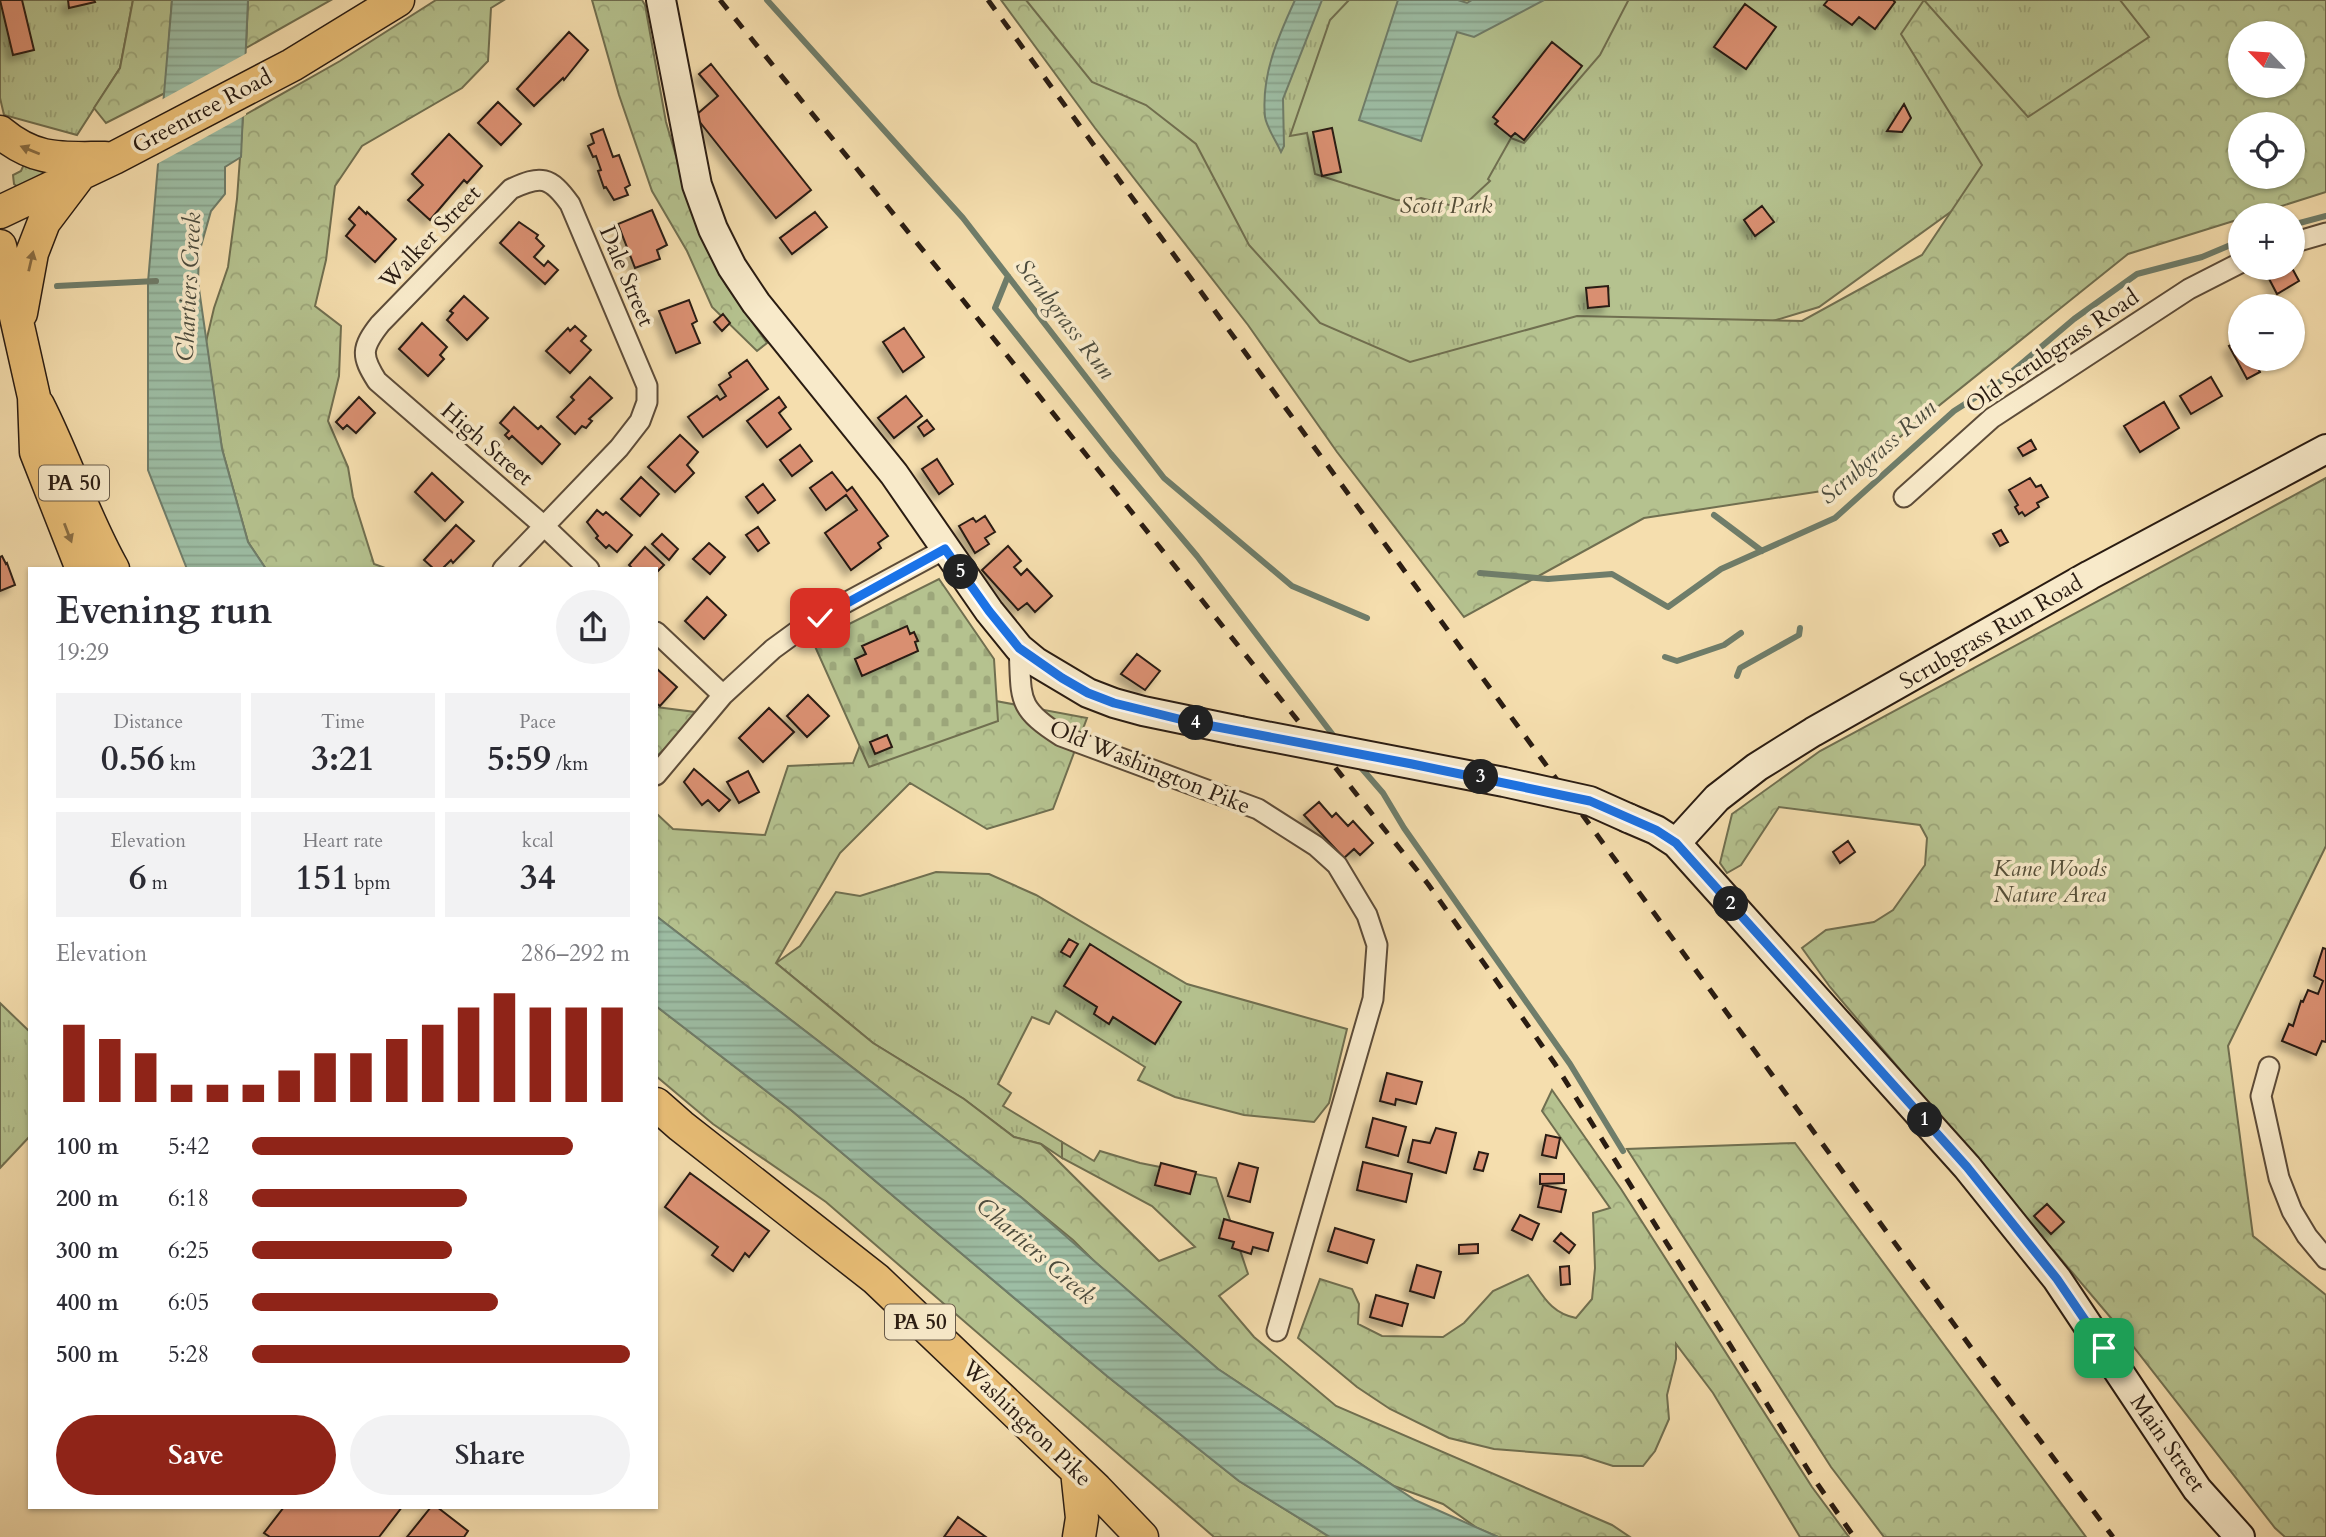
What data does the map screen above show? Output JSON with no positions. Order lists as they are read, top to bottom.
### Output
{
  "streets": {
    "main road": ["Greentree Road", "PA 50", "Washington Pike"],
    "street": [
      "Walker Street",
      "Dale Street",
      "Old Scrubgrass Road",
      "High Street",
      "Scrubgrass Run Road",
      "Old Washington Pike",
      "Main Street"
    ]
  },
  "crossings": [
    ["Walker Street", "Dale Street"],
    ["Walker Street", "High Street"],
    ["Dale Street", "High Street"],
    ["Scrubgrass Run Road", "Main Street"],
    ["Old Washington Pike", "Main Street"]
  ],
  "water": ["Chartiers Creek", "Scrubgrass Run"],
  "parks": ["Scott Park", "Kane Woods Nature Area"],
  "north": "top left",
  "page": {
    "map_buttons": ["+", "−"],
    "pins": [
      "5",
      "4",
      "3",
      "2",
      "1"
    ],
    "heading": ["Evening run", "19:29"],
    "stats": [
      ["Distance", "0.56 km"],
      ["Time", "3:21"],
      ["Pace", "5:59 /km"],
      ["Elevation", "6 m"],
      ["Heart rate", "151 bpm"],
      ["kcal", "34"]
    ],
    "chart": ["Elevation", "286–292 m"],
    "list": [
      {
        "name": "100 m",
        "note": "5:42"
      },
      {
        "name": "200 m",
        "note": "6:18"
      },
      {
        "name": "300 m",
        "note": "6:25"
      },
      {
        "name": "400 m",
        "note": "6:05"
      },
      {
        "name": "500 m",
        "note": "5:28"
      }
    ],
    "buttons": ["Save", "Share"]
  }
}
